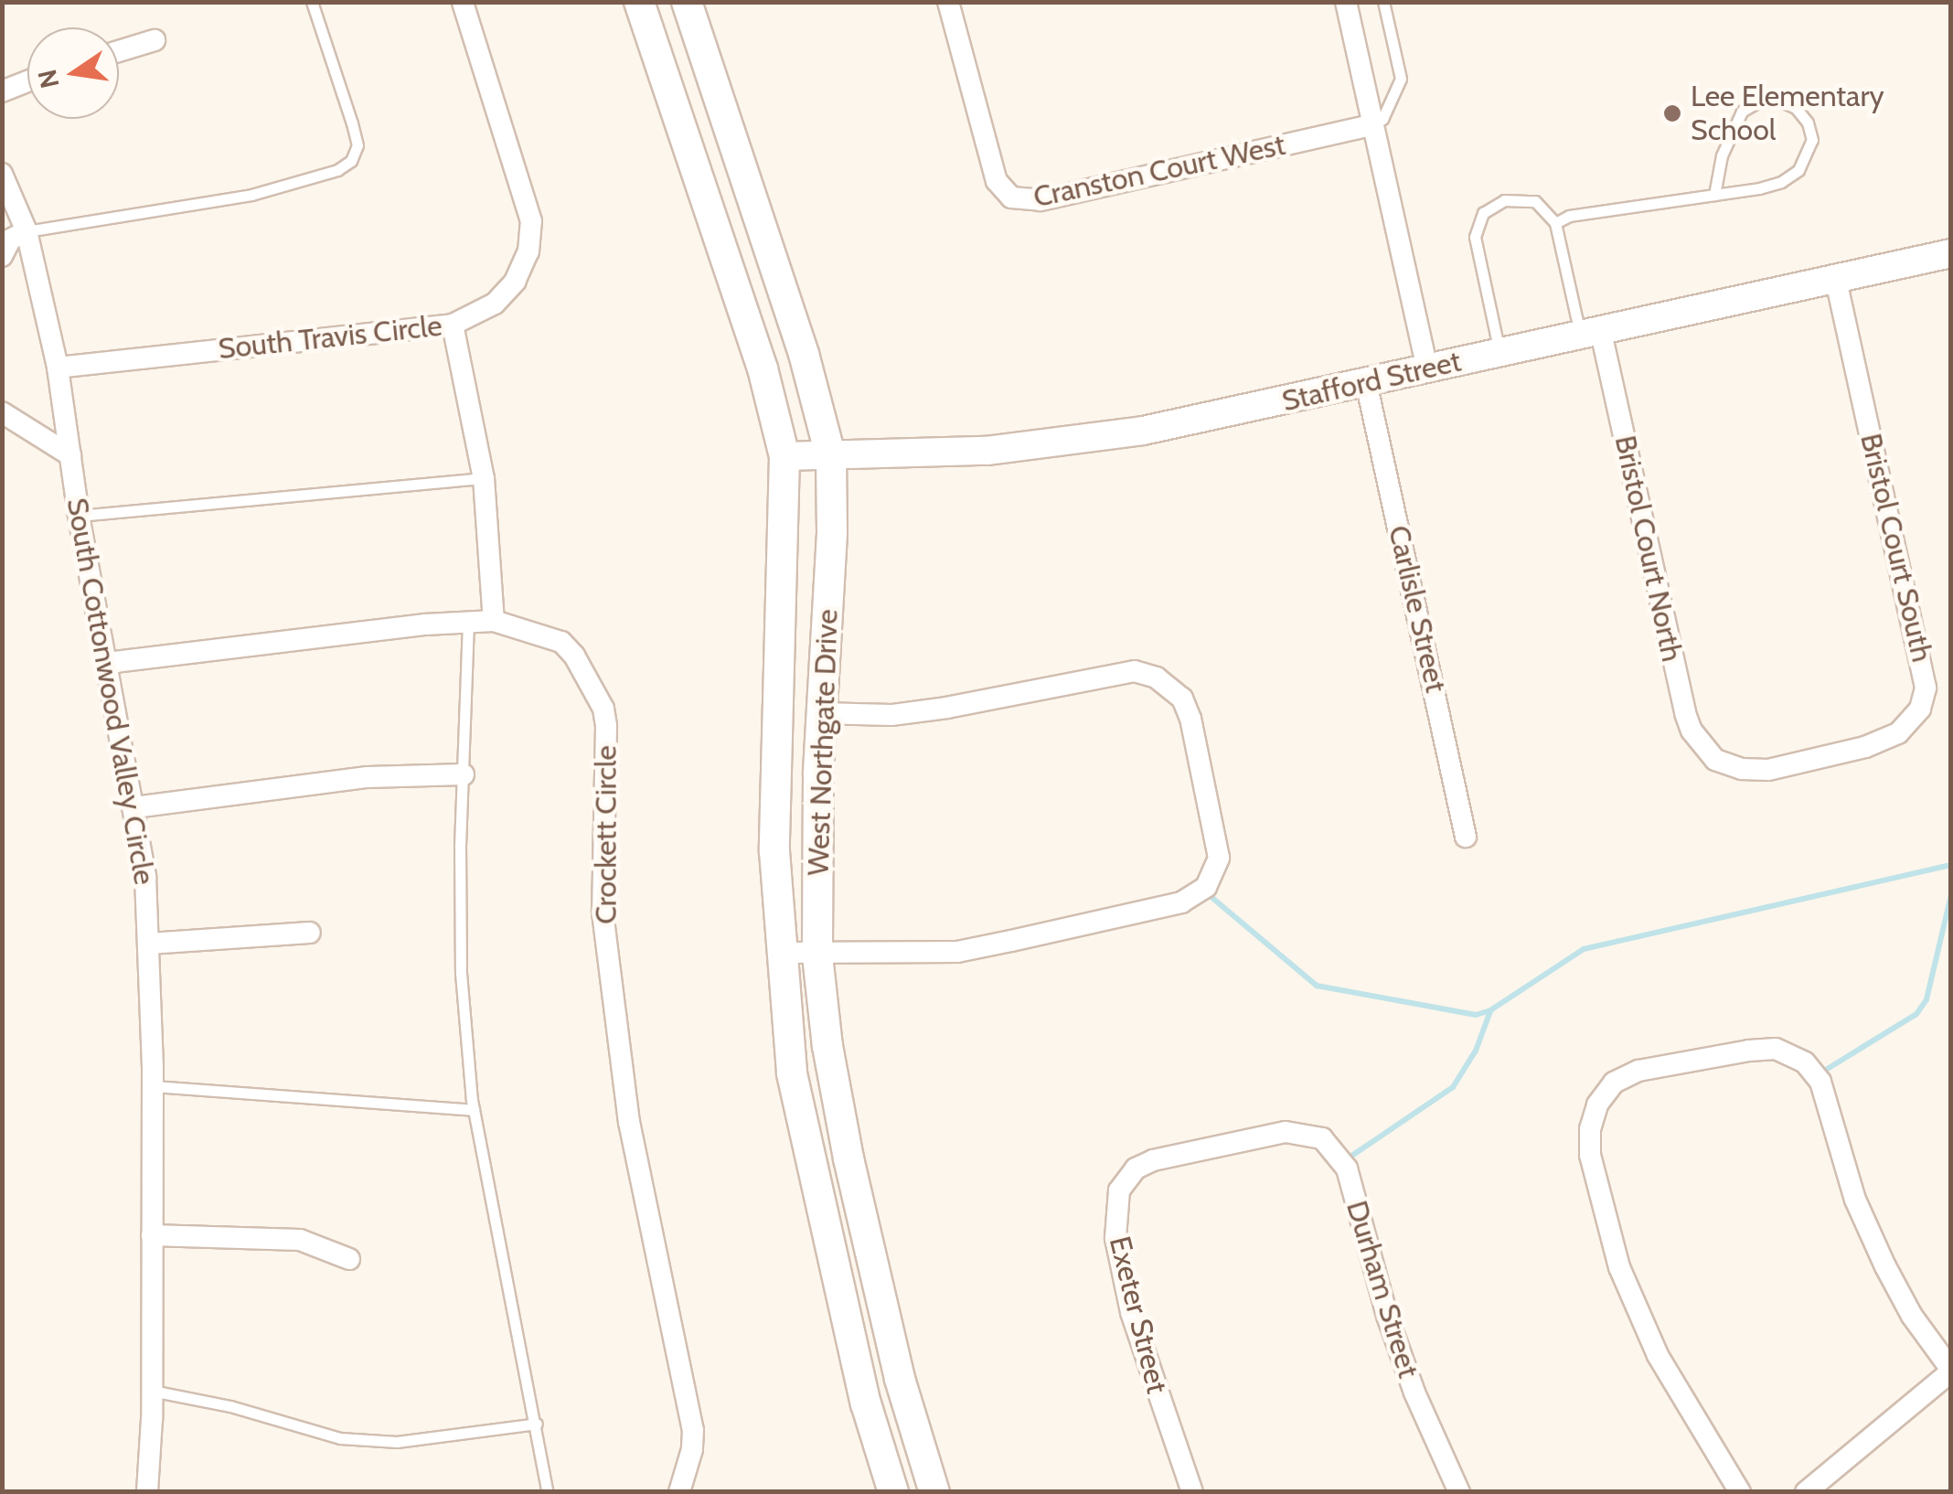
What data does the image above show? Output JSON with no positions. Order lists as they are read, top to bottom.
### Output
{
  "streets": {
    "main road": ["West Northgate Drive"],
    "street": [
      "Cranston Court West",
      "South Travis Circle",
      "Stafford Street",
      "Bristol Court South",
      "Bristol Court North",
      "Carlisle Street",
      "South Cottonwood Valley Circle",
      "Crockett Circle",
      "Durham Street",
      "Exeter Street"
    ]
  },
  "crossings": [
    ["South Travis Circle", "South Cottonwood Valley Circle"],
    ["Stafford Street", "Bristol Court South"],
    ["Stafford Street", "Bristol Court North"],
    ["Stafford Street", "Carlisle Street"],
    ["Stafford Street", "West Northgate Drive"],
    ["Bristol Court South", "Bristol Court North"],
    ["South Cottonwood Valley Circle", "Crockett Circle"],
    ["Durham Street", "Exeter Street"]
  ],
  "places": ["Lee Elementary School"],
  "north": "left"
}
